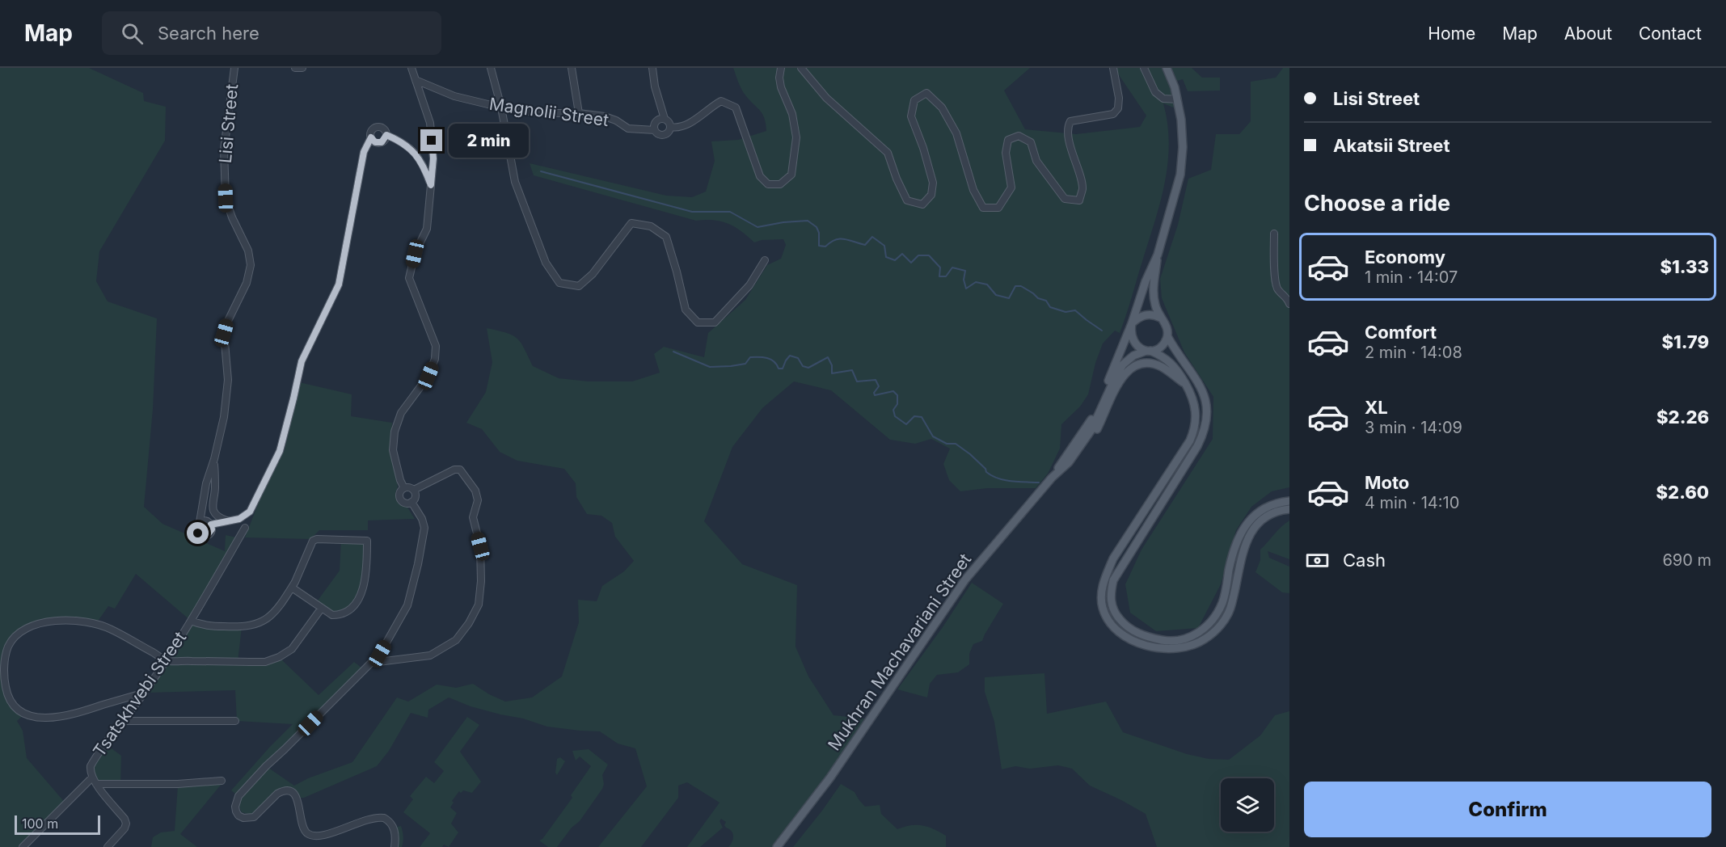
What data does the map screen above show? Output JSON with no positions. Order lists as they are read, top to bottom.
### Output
{
  "streets": {
    "main road": ["Mukhran Machavariani Street"],
    "street": ["Magnolii Street", "Lisi Street", "Tsatskhvebi Street"]
  },
  "scale_bar": "100 m",
  "page": {
    "header": "Map",
    "search": "Search here",
    "nav": [
      "Home",
      "Map",
      "About",
      "Contact"
    ],
    "banner": ["Lisi Street", "Akatsii Street"],
    "bubble": "2 min",
    "heading": "Choose a ride",
    "list": [
      {
        "name": "Economy",
        "note": "1 min · 14:07",
        "value": "$1.33"
      },
      {
        "name": "Comfort",
        "note": "2 min · 14:08",
        "value": "$1.79"
      },
      {
        "name": "XL",
        "note": "3 min · 14:09",
        "value": "$2.26"
      },
      {
        "name": "Moto",
        "note": "4 min · 14:10",
        "value": "$2.60"
      }
    ],
    "pay": ["Cash", "690 m"],
    "buttons": "Confirm",
    "scale": "100 m"
  }
}
